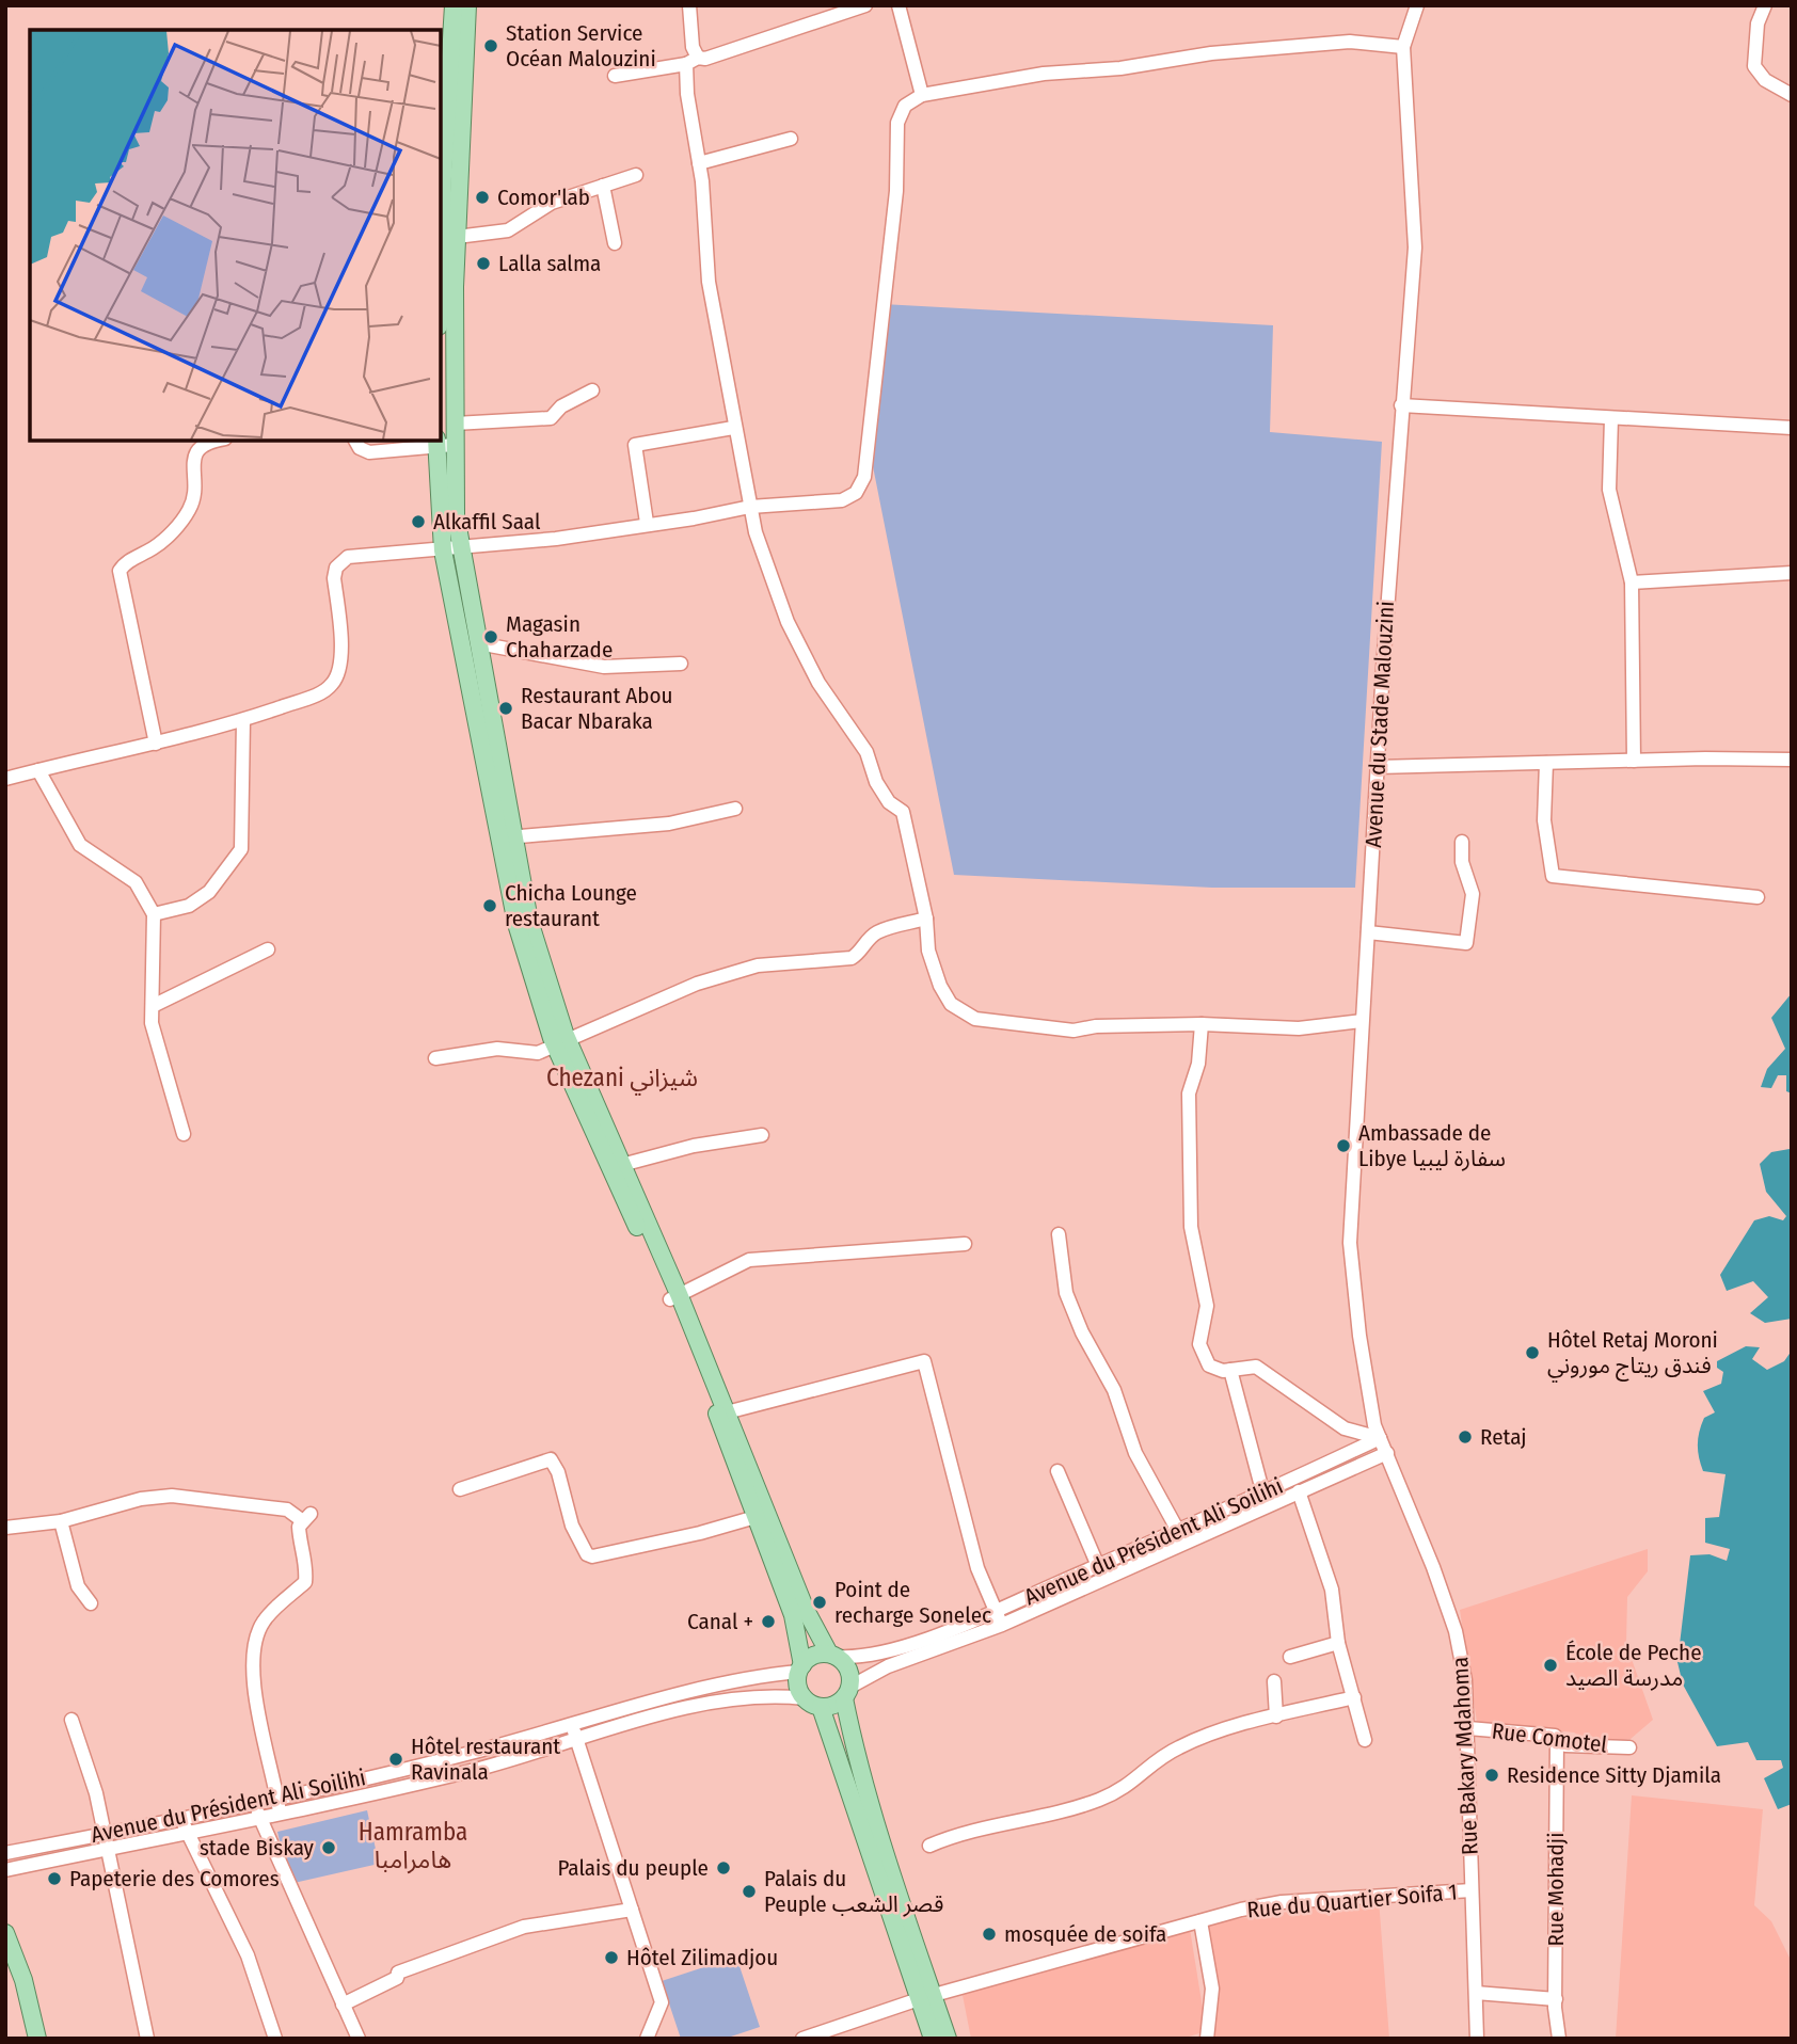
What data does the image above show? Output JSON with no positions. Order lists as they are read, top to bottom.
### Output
{
  "streets": {
    "street": [
      "Avenue du Stade Malouzini",
      "Avenue du Président Ali Soilihi",
      "Rue Comotel",
      "Rue Bakary Mdahoma",
      "Rue Mohadji",
      "Rue du Quartier Soifa 1"
    ]
  },
  "crossings": [
    ["Avenue du Stade Malouzini", "Avenue du Président Ali Soilihi"],
    ["Avenue du Stade Malouzini", "Rue Bakary Mdahoma"],
    ["Avenue du Président Ali Soilihi", "Rue Bakary Mdahoma"],
    ["Rue Comotel", "Rue Bakary Mdahoma"],
    ["Rue Comotel", "Rue Mohadji"],
    ["Rue Bakary Mdahoma", "Rue du Quartier Soifa 1"]
  ],
  "districts": ["Chezani شيزاني", "Hamramba هامرامبا"],
  "places": [
    "Station Service Océan Malouzini",
    "Comor'lab",
    "Lalla salma",
    "Alkaffil Saal",
    "Magasin Chaharzade",
    "Restaurant Abou Bacar Nbaraka",
    "Chicha Lounge restaurant",
    "Ambassade de Libye سفارة ليبيا",
    "Hôtel Retaj Moroni فندق ريتاج موروني",
    "Retaj",
    "Point de recharge Sonelec",
    "Canal +",
    "École de Peche مدرسة الصيد",
    "Hôtel restaurant Ravinala",
    "Residence Sitty Djamila",
    "stade Biskay",
    "Palais du peuple",
    "Papeterie des Comores",
    "Palais du Peuple قصر الشعب",
    "mosquée de soifa",
    "Hôtel Zilimadjou"
  ]
}
